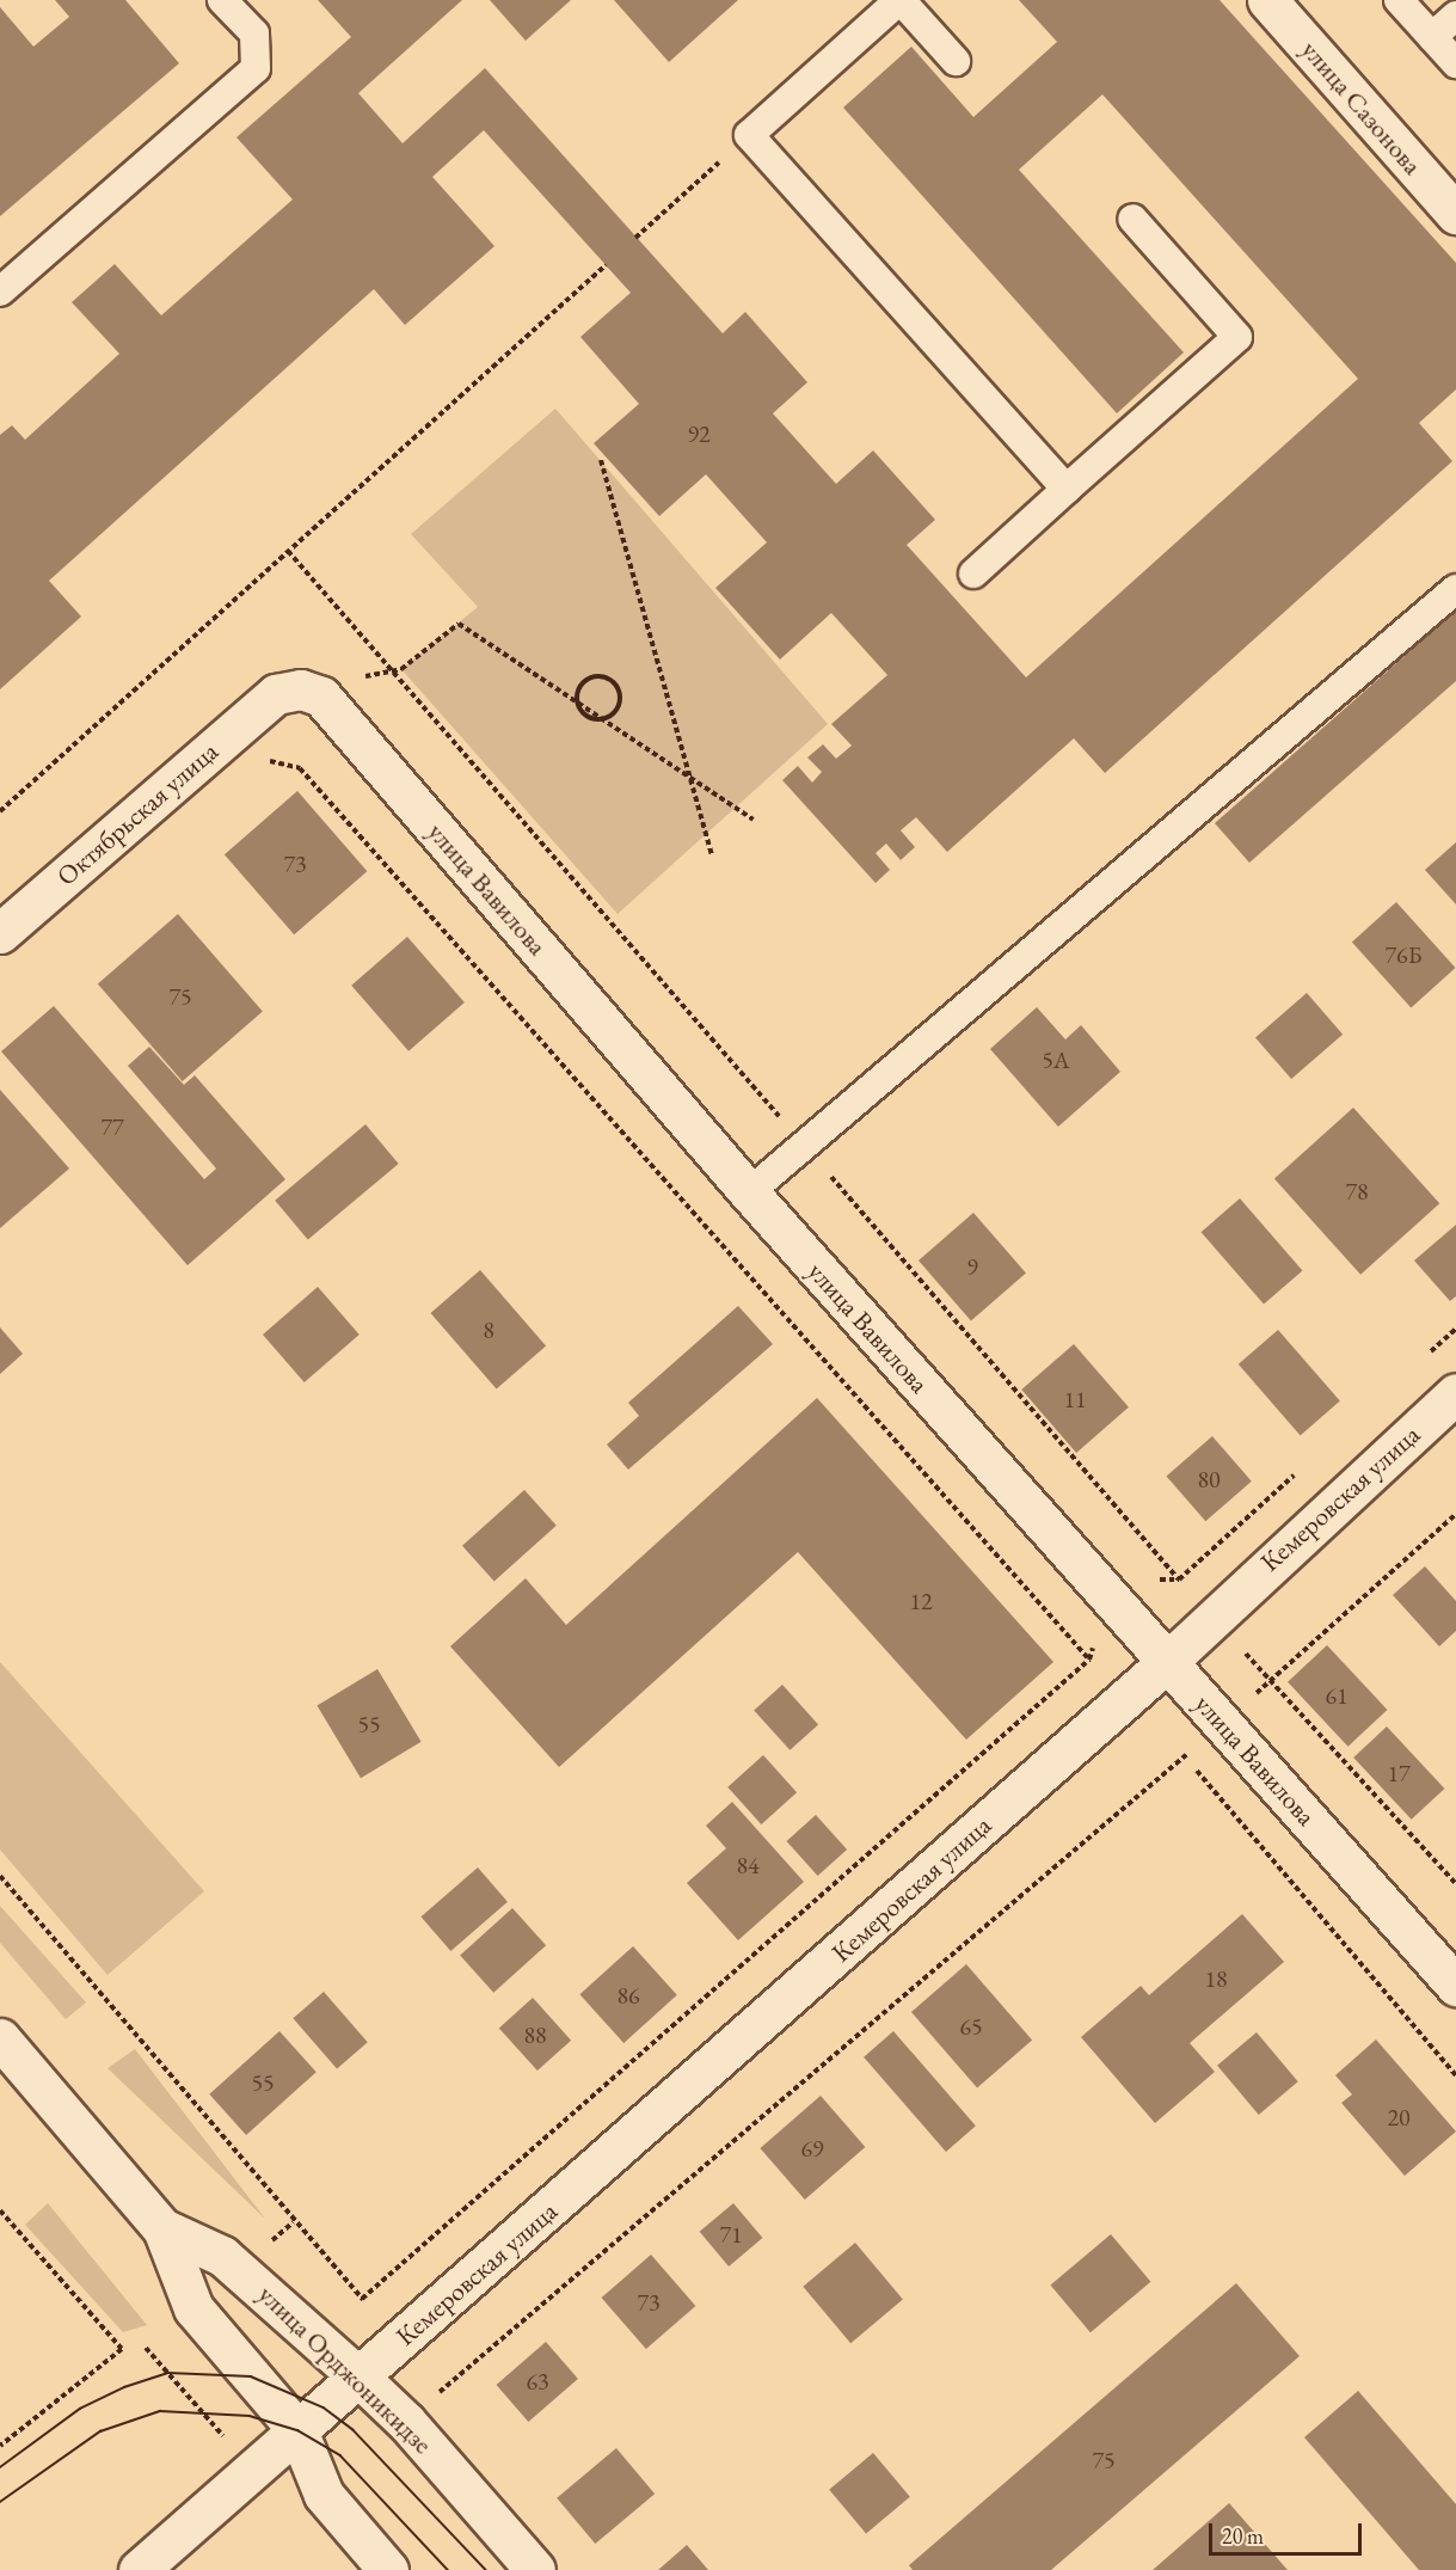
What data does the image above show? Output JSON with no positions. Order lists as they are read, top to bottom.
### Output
{
  "streets": {
    "main road": [
      "улица Сазонова",
      "Октябрьская улица",
      "улица Вавилова",
      "Кемеровская улица",
      "улица Орджоникидзе"
    ]
  },
  "crossings": [
    ["Октябрьская улица", "улица Вавилова"],
    ["улица Вавилова", "Кемеровская улица"],
    ["Кемеровская улица", "улица Орджоникидзе"]
  ],
  "house_numbers": [
    "92",
    "73",
    "76Б",
    "75",
    "5А",
    "77",
    "78",
    "9",
    "8",
    "11",
    "80",
    "12",
    "61",
    "55",
    "17",
    "84",
    "18",
    "86",
    "65",
    "88",
    "55",
    "20",
    "69",
    "71",
    "73",
    "63",
    "75"
  ],
  "scale_bar": "20 m"
}
